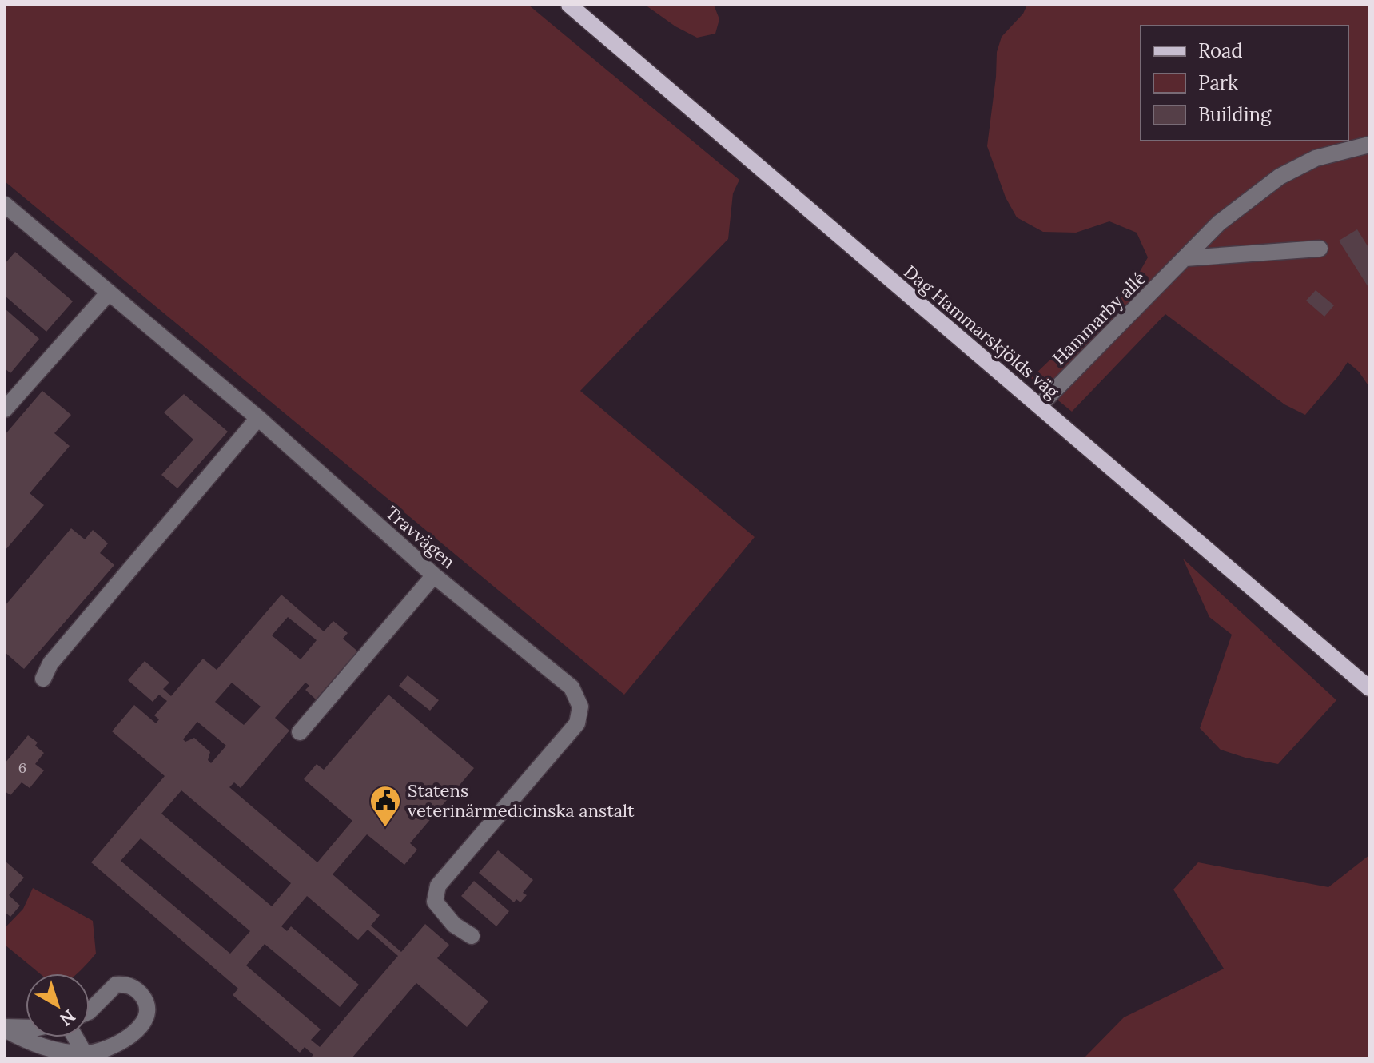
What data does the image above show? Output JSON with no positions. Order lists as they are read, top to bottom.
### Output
{
  "streets": {
    "main road": ["Dag Hammarskjölds väg"],
    "street": ["Hammarby allé", "Travvägen"]
  },
  "crossings": [
    ["Hammarby allé", "Dag Hammarskjölds väg"]
  ],
  "places": {
    "public building": ["Statens veterinärmedicinska anstalt"]
  },
  "house_numbers": ["6"],
  "legend": ["Road", "Park", "Building"],
  "north": "bottom right"
}
